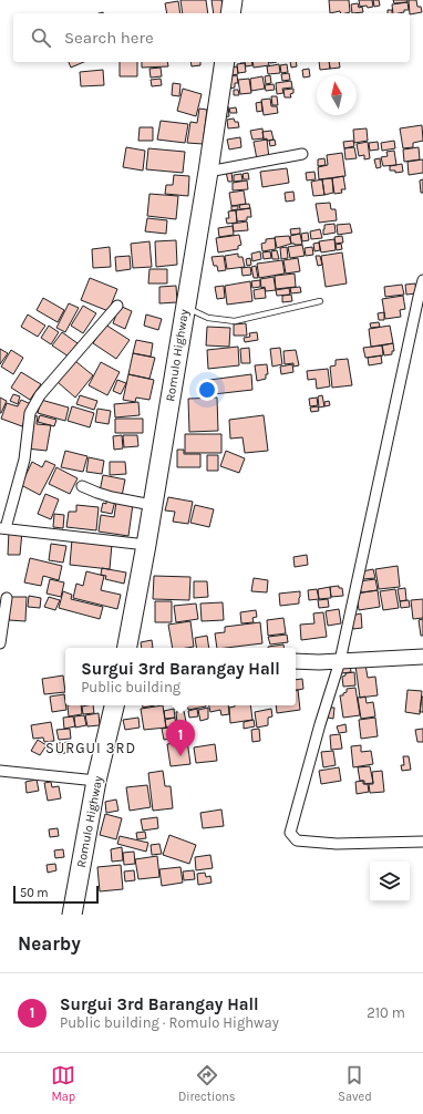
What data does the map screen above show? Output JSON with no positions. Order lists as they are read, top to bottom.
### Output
{
  "streets": {
    "highway": ["Romulo Highway"]
  },
  "districts": ["SURGUI 3RD"],
  "scale_bar": "50 m",
  "north": "top",
  "page": {
    "search": "Search here",
    "popup": ["Surgui 3rd Barangay Hall", "Public building"],
    "pins": "1",
    "scale": "50 m",
    "heading": "Nearby",
    "list": [
      {
        "mark": "1",
        "name": "Surgui 3rd Barangay Hall",
        "note": "Public building · Romulo Highway",
        "value": "210 m"
      }
    ],
    "nav": ["Map", "Directions", "Saved"]
  }
}
